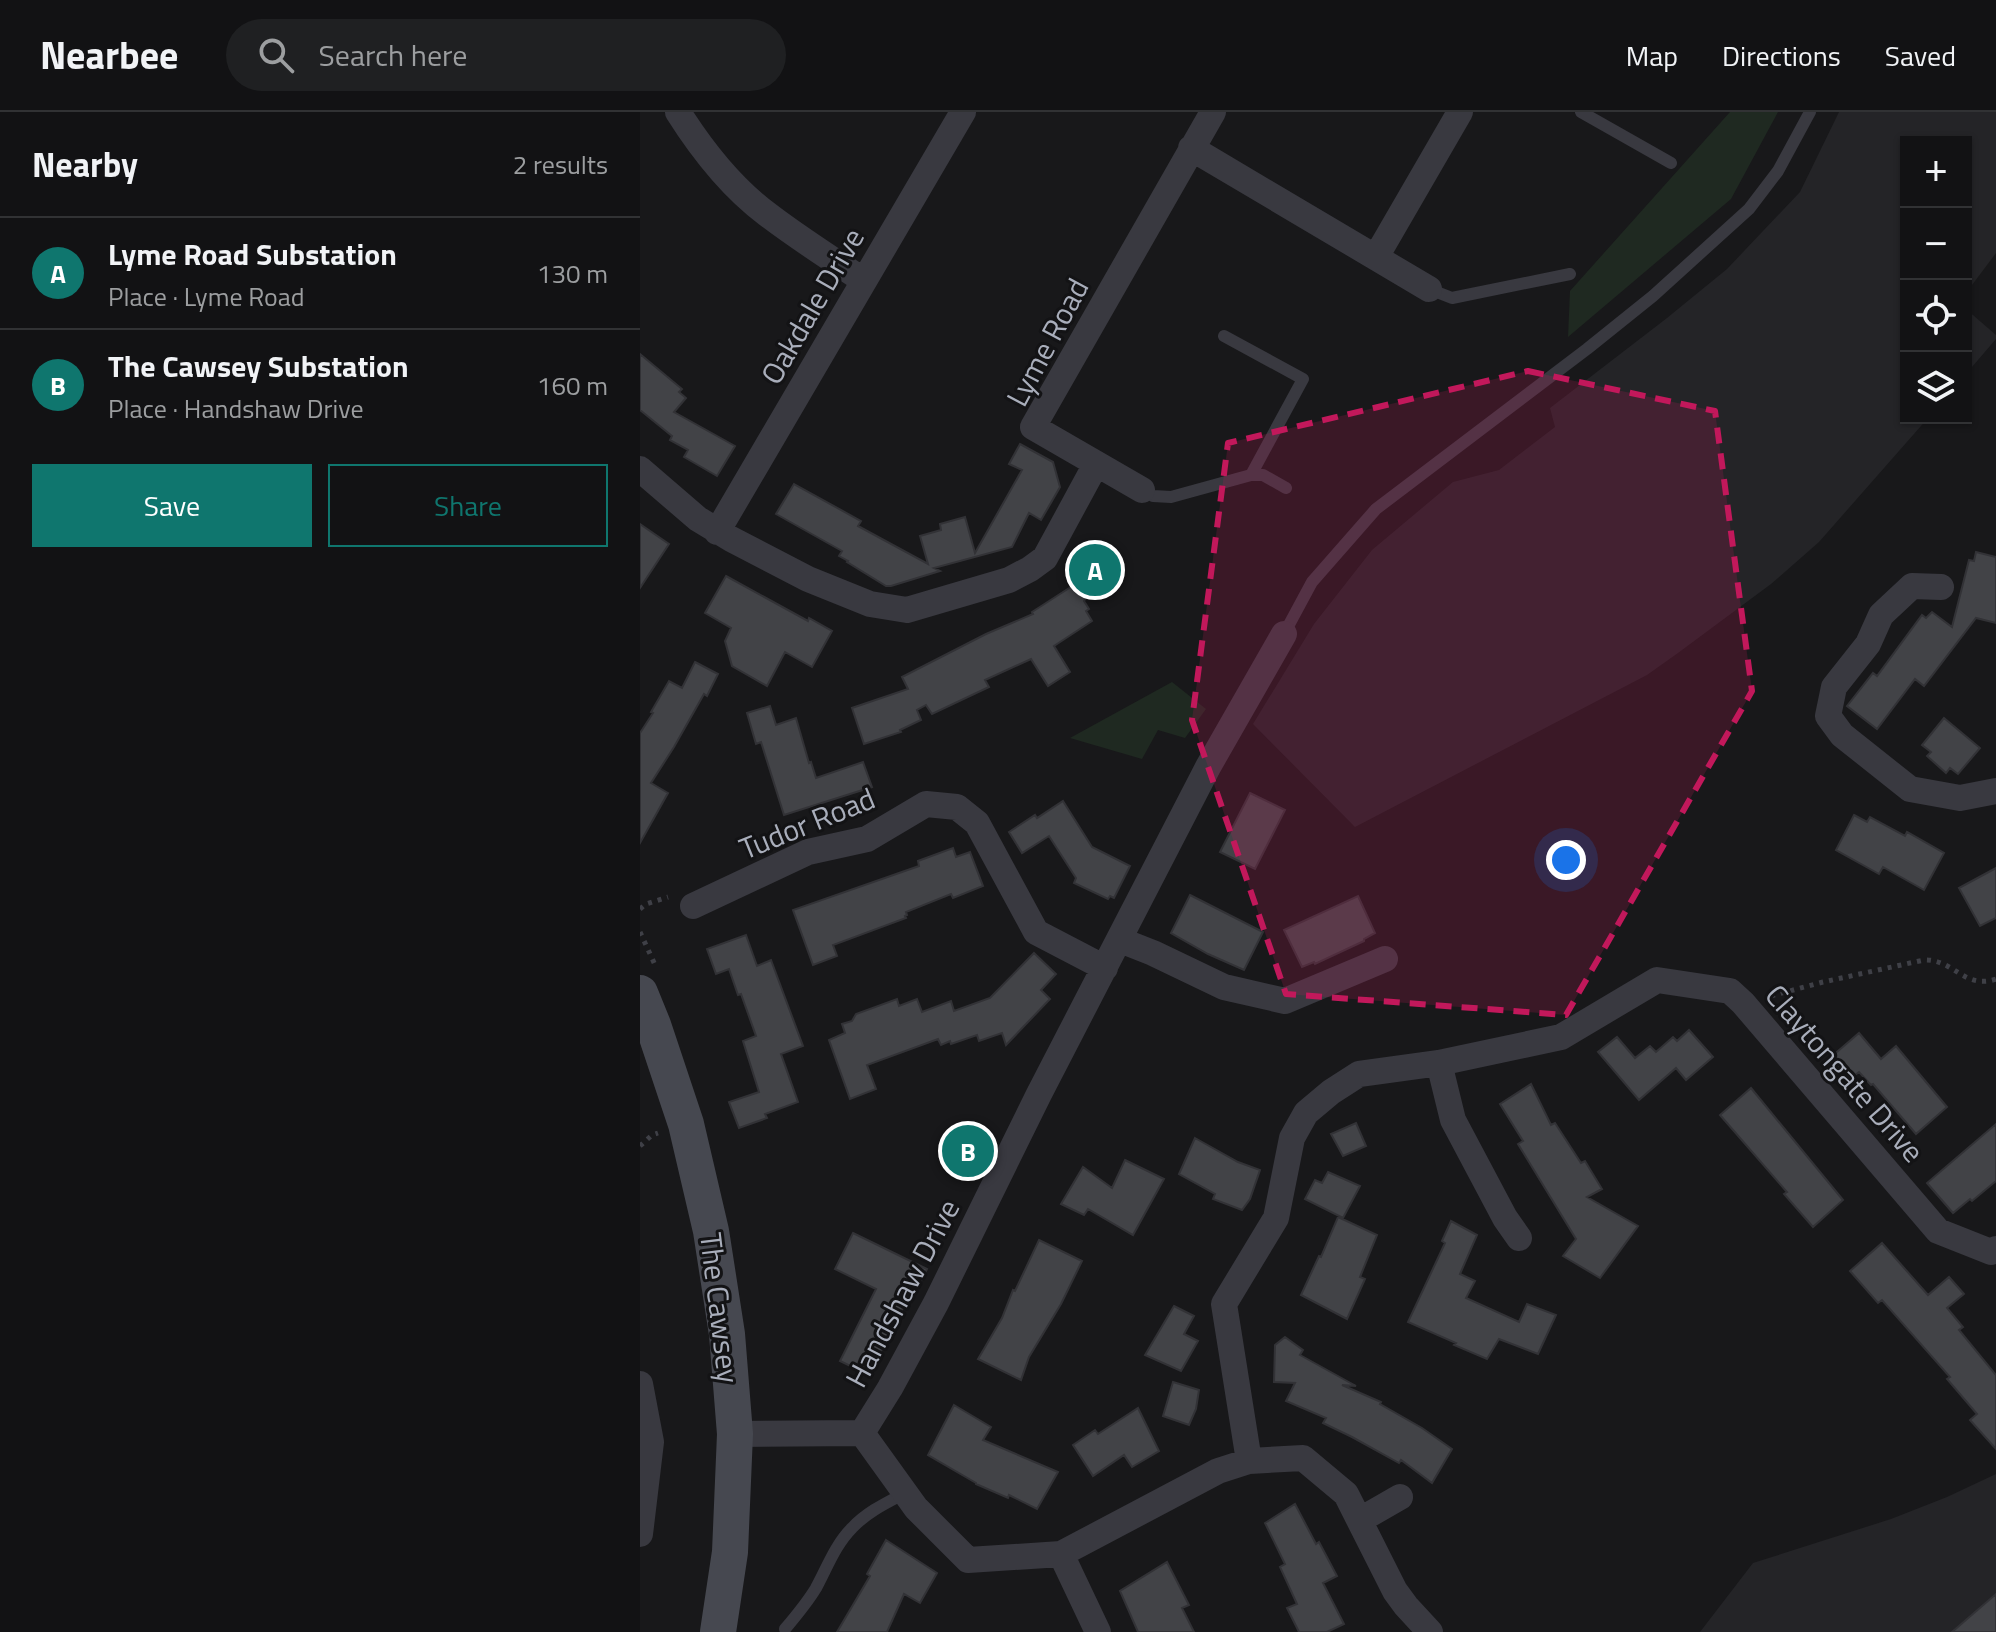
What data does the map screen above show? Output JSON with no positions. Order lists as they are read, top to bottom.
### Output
{
  "streets": {
    "street": [
      "Oakdale Drive",
      "Lyme Road",
      "Tudor Road",
      "Claytongate Drive",
      "Handshaw Drive",
      "The Cawsey"
    ]
  },
  "crossings": [
    ["Tudor Road", "Handshaw Drive"],
    ["Handshaw Drive", "The Cawsey"]
  ],
  "page": {
    "header": "Nearbee",
    "search": "Search here",
    "nav": ["Map", "Directions", "Saved"],
    "heading": ["Nearby", "2 results"],
    "map_buttons": ["+", "−"],
    "list": [
      {
        "mark": "A",
        "name": "Lyme Road Substation",
        "note": "Place · Lyme Road",
        "value": "130 m"
      },
      {
        "mark": "B",
        "name": "The Cawsey Substation",
        "note": "Place · Handshaw Drive",
        "value": "160 m"
      }
    ],
    "buttons": ["Save", "Share"],
    "pins": ["A", "B"]
  }
}
